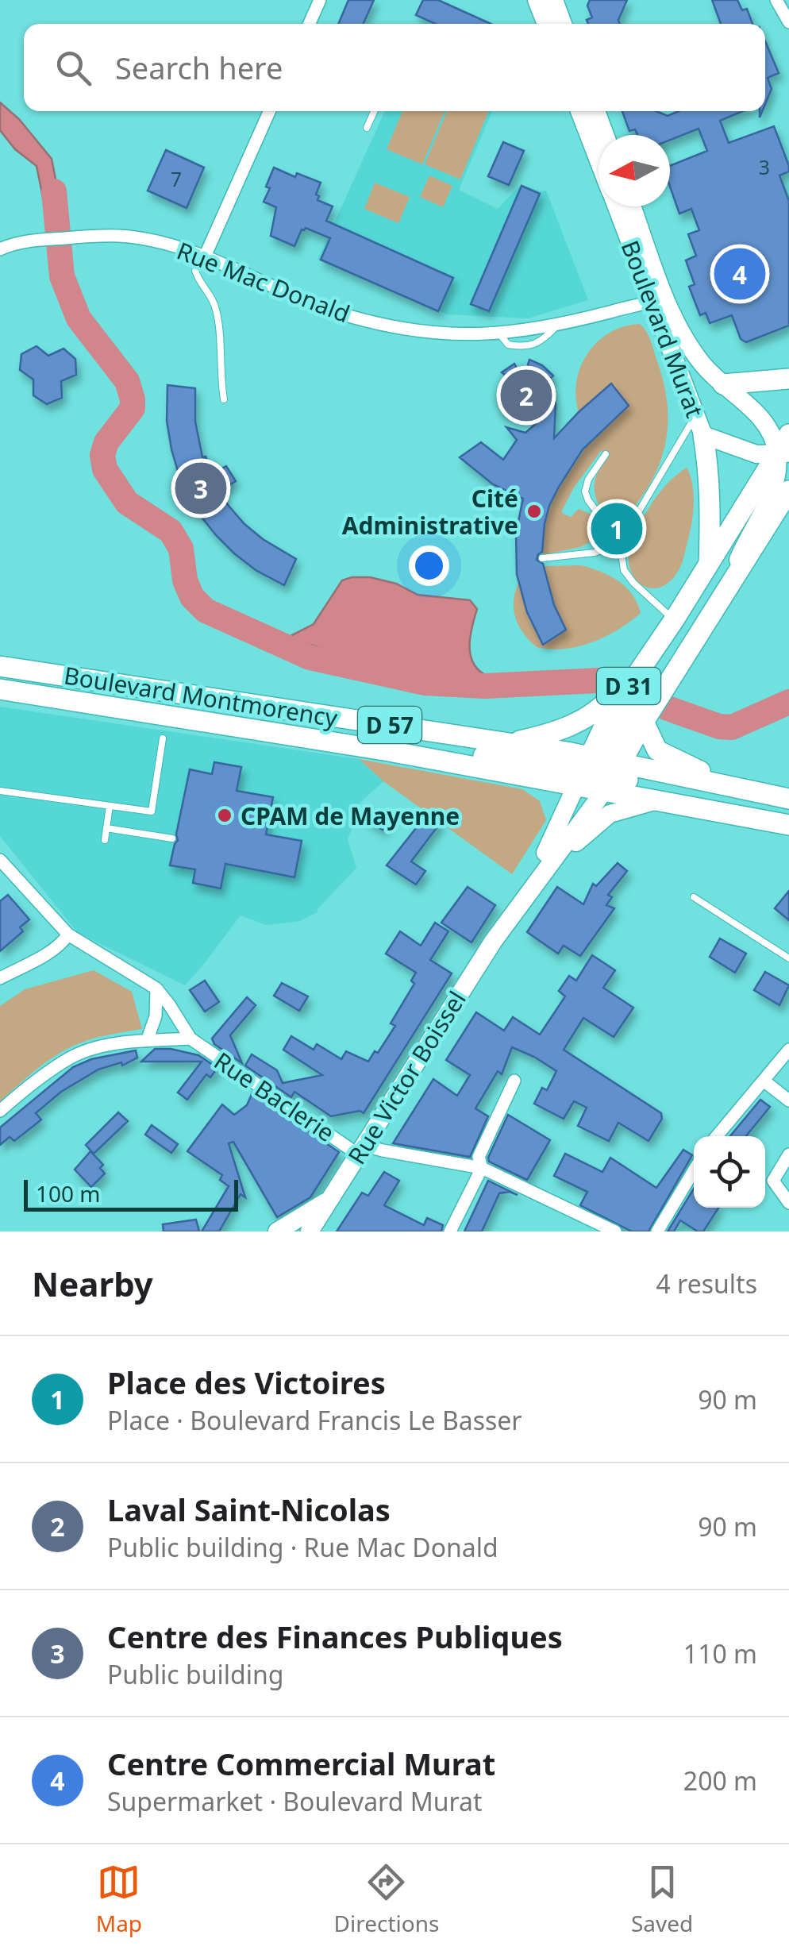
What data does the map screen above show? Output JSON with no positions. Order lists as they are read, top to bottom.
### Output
{
  "streets": {
    "main road": ["D 31", "Boulevard Montmorency", "D 57"],
    "street": [
      "Rue Mac Donald",
      "Boulevard Murat",
      "Rue Victor Boissel",
      "Rue Baclerie"
    ]
  },
  "crossings": [
    ["Rue Mac Donald", "Boulevard Murat"],
    ["Boulevard Montmorency", "D 57"],
    ["Boulevard Montmorency", "Rue Victor Boissel"],
    ["D 57", "Rue Victor Boissel"],
    ["Rue Victor Boissel", "Rue Baclerie"]
  ],
  "places": ["Cité Administrative", "CPAM de Mayenne"],
  "house_numbers": ["3", "7"],
  "scale_bar": "100 m",
  "north": "left",
  "page": {
    "search": "Search here",
    "pins": [
      "4",
      "2",
      "3",
      "1"
    ],
    "scale": "100 m",
    "heading": ["Nearby", "4 results"],
    "list": [
      {
        "mark": "1",
        "name": "Place des Victoires",
        "note": "Place · Boulevard Francis Le Basser",
        "value": "90 m"
      },
      {
        "mark": "2",
        "name": "Laval Saint-Nicolas",
        "note": "Public building · Rue Mac Donald",
        "value": "90 m"
      },
      {
        "mark": "3",
        "name": "Centre des Finances Publiques",
        "note": "Public building",
        "value": "110 m"
      },
      {
        "mark": "4",
        "name": "Centre Commercial Murat",
        "note": "Supermarket · Boulevard Murat",
        "value": "200 m"
      }
    ],
    "nav": ["Map", "Directions", "Saved"]
  }
}
